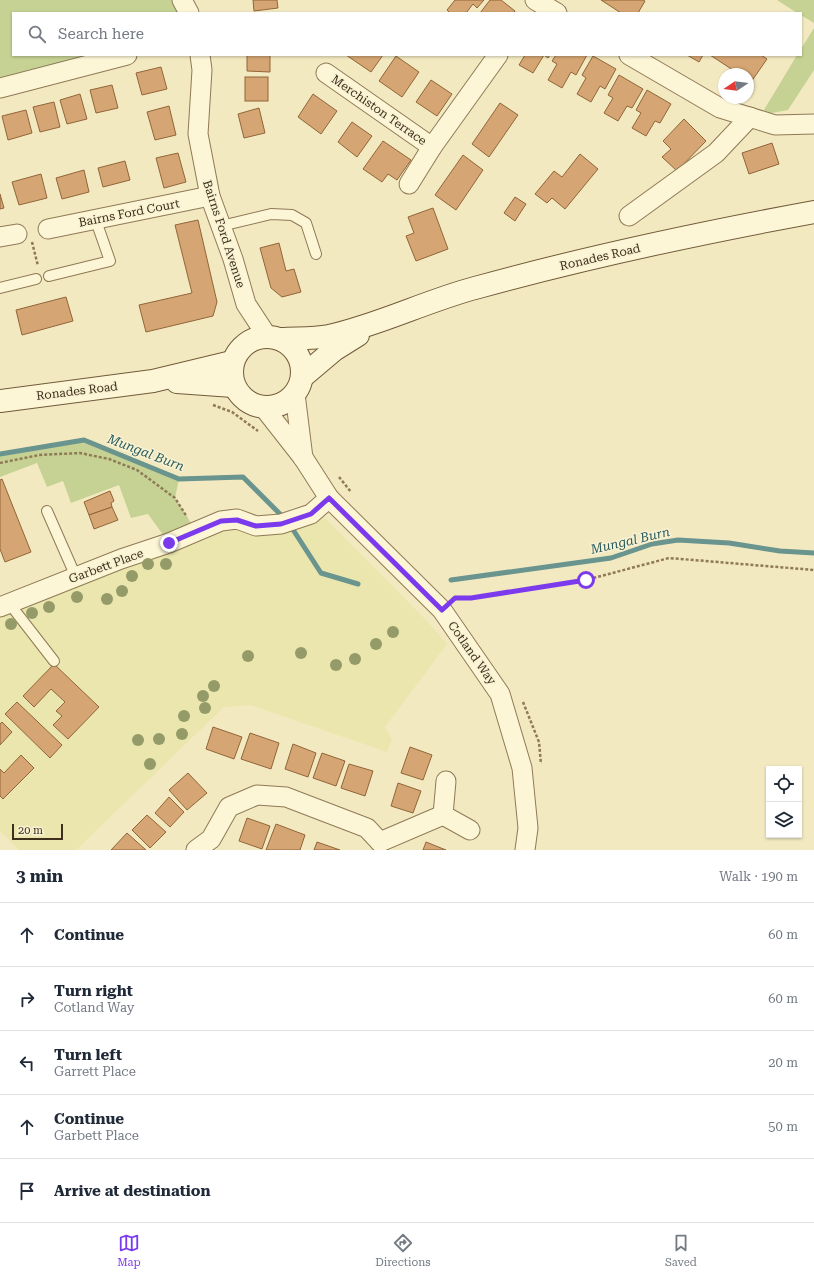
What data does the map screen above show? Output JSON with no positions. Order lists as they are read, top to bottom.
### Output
{
  "streets": {
    "main road": ["Ronades Road"],
    "street": [
      "Merchiston Terrace",
      "Bairns Ford Court",
      "Bairns Ford Avenue",
      "Garbett Place",
      "Cotland Way"
    ]
  },
  "crossings": [
    ["Bairns Ford Court", "Bairns Ford Avenue"],
    ["Bairns Ford Avenue", "Ronades Road"],
    ["Bairns Ford Avenue", "Cotland Way"],
    ["Ronades Road", "Cotland Way"],
    ["Garbett Place", "Cotland Way"]
  ],
  "water": ["Mungal Burn"],
  "scale_bar": "20 m",
  "north": "left",
  "page": {
    "search": "Search here",
    "scale": "20 m",
    "heading": ["3 min", "Walk · 190 m"],
    "list": [
      ["Continue", "60 m"],
      ["Turn right", "Cotland Way", "60 m"],
      ["Turn left", "Garrett Place", "20 m"],
      ["Continue", "Garbett Place", "50 m"],
      "Arrive at destination"
    ],
    "nav": ["Map", "Directions", "Saved"]
  }
}
